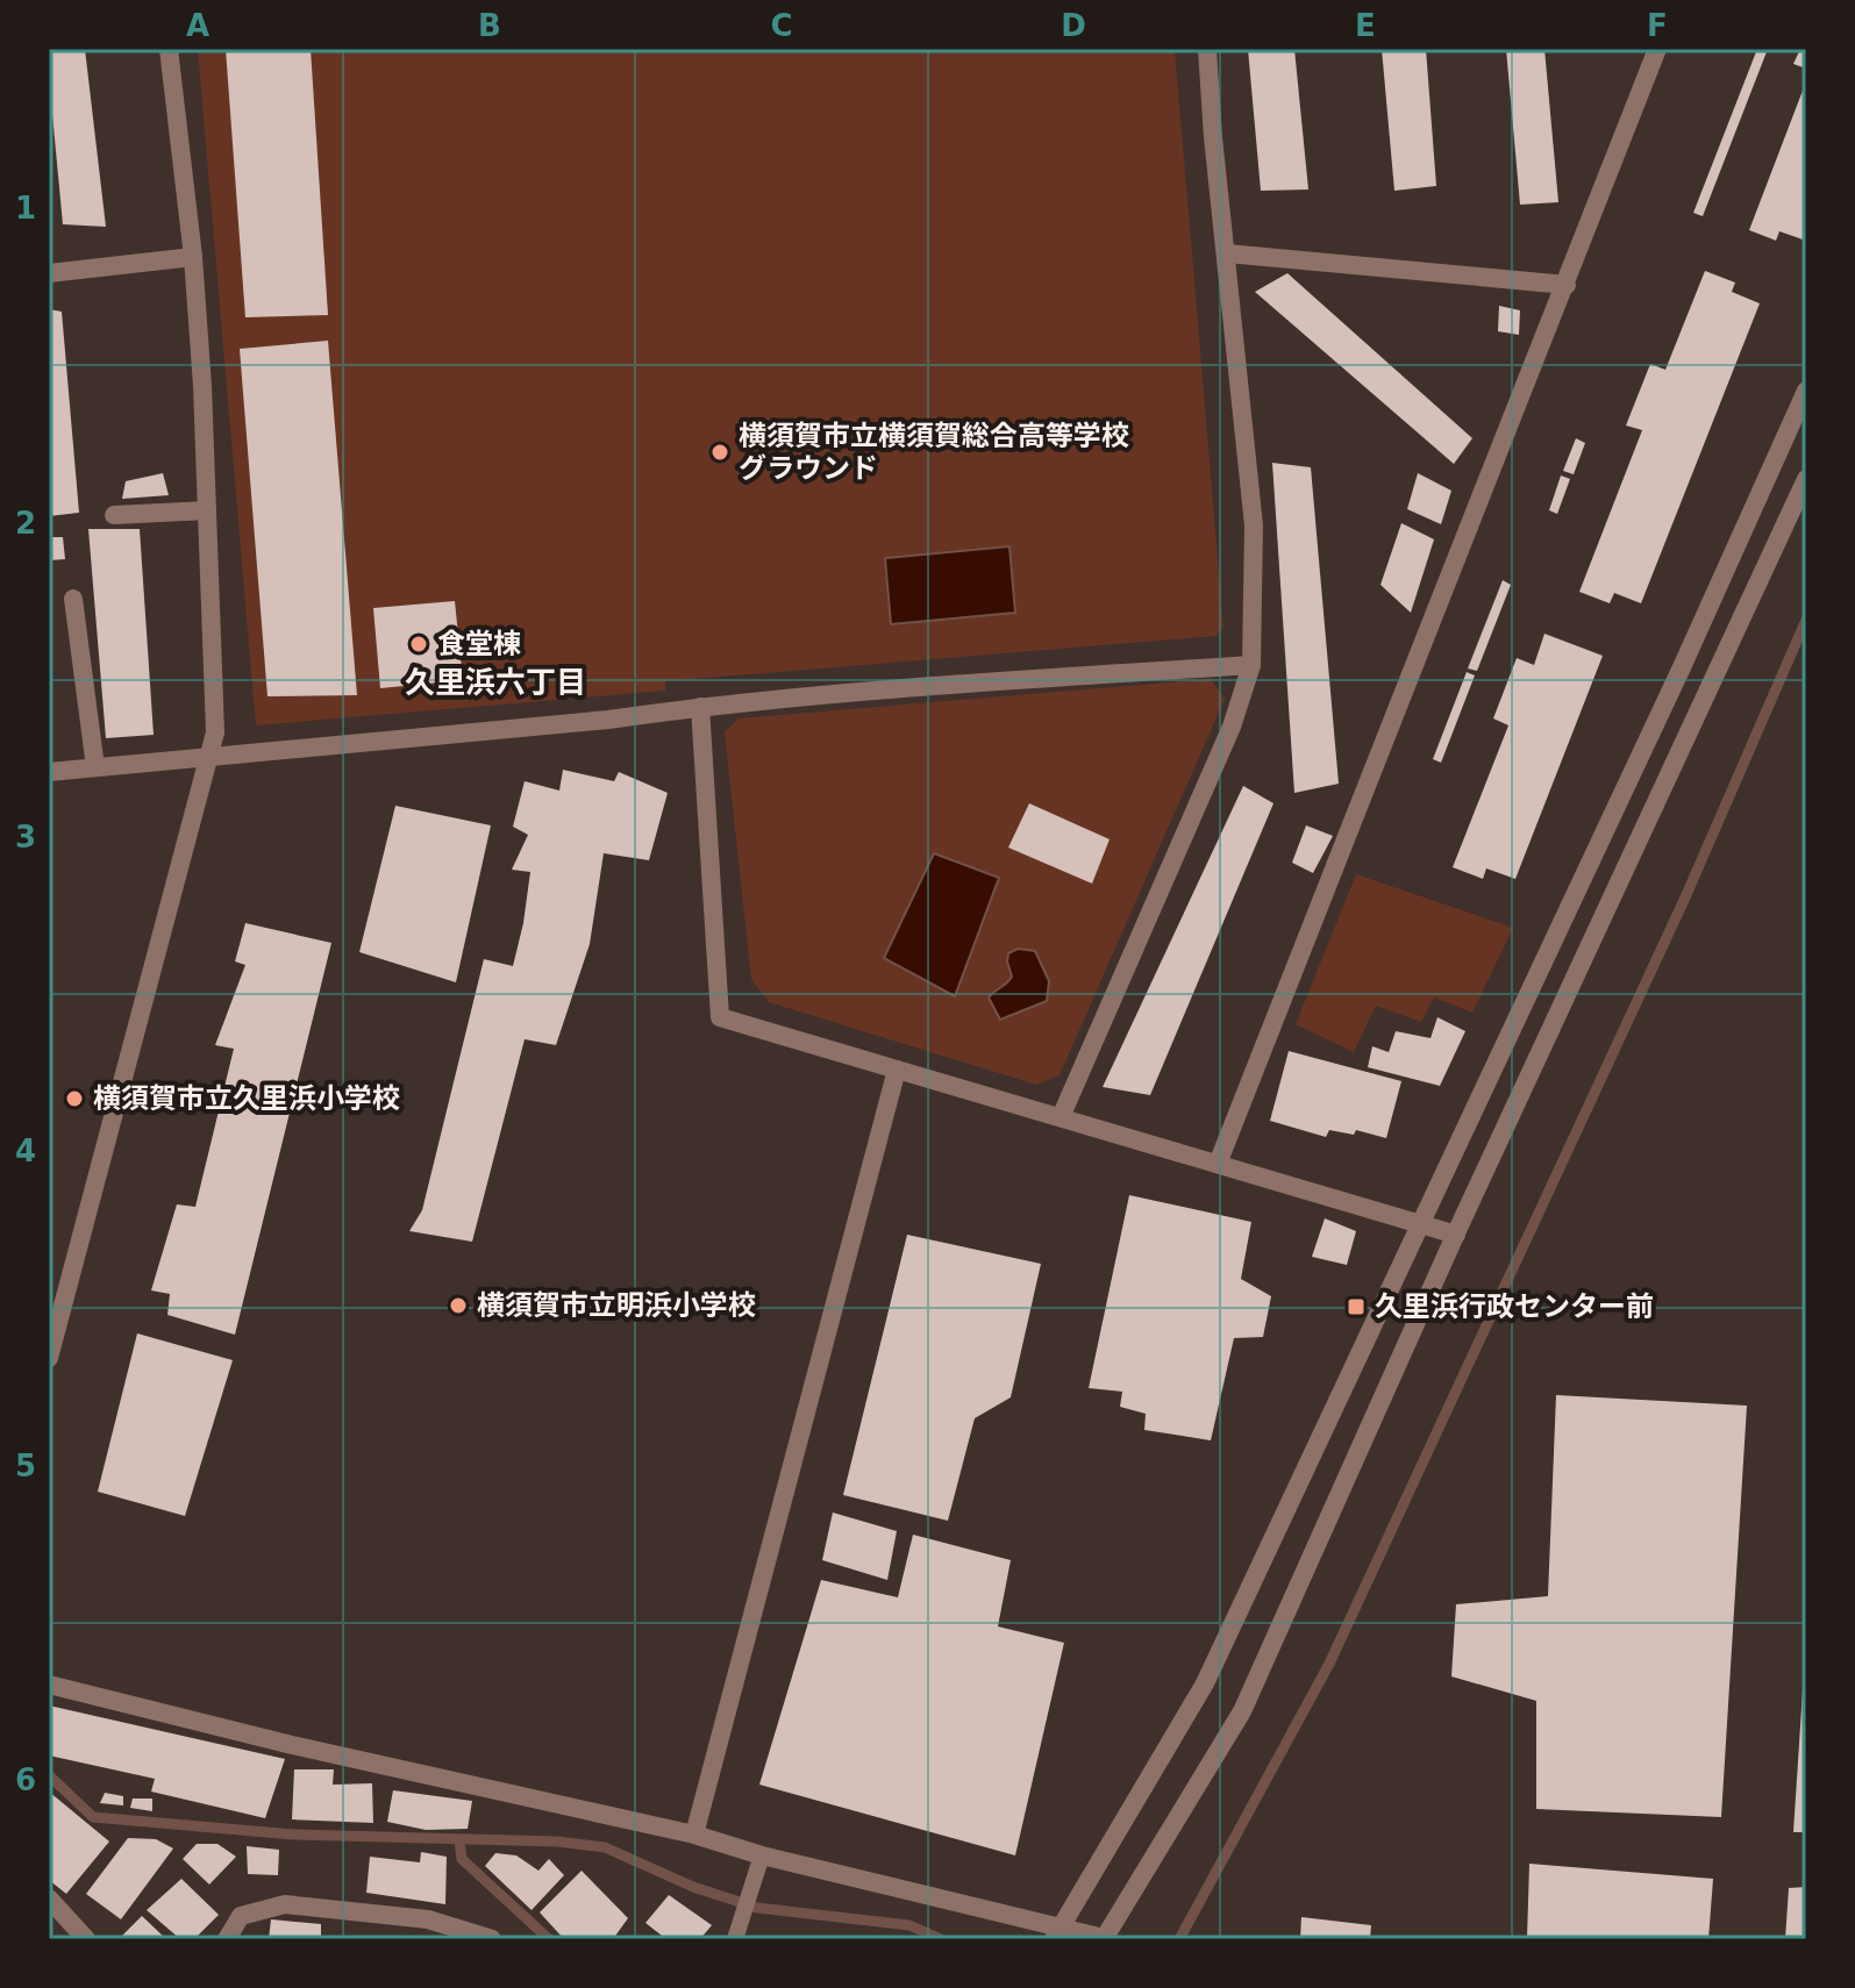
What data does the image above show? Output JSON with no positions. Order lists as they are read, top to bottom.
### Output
{
  "districts": ["久里浜六丁目"],
  "places": {
    "other": [
      "横須賀市立横須賀総合高等学校 グラウンド",
      "食堂棟",
      "横須賀市立久里浜小学校",
      "横須賀市立明浜小学校"
    ],
    "transit": ["久里浜行政センター前"]
  },
  "grid": {
    "columns": [
      "A",
      "B",
      "C",
      "D",
      "E",
      "F"
    ],
    "rows": [
      "1",
      "2",
      "3",
      "4",
      "5",
      "6"
    ]
  }
}
